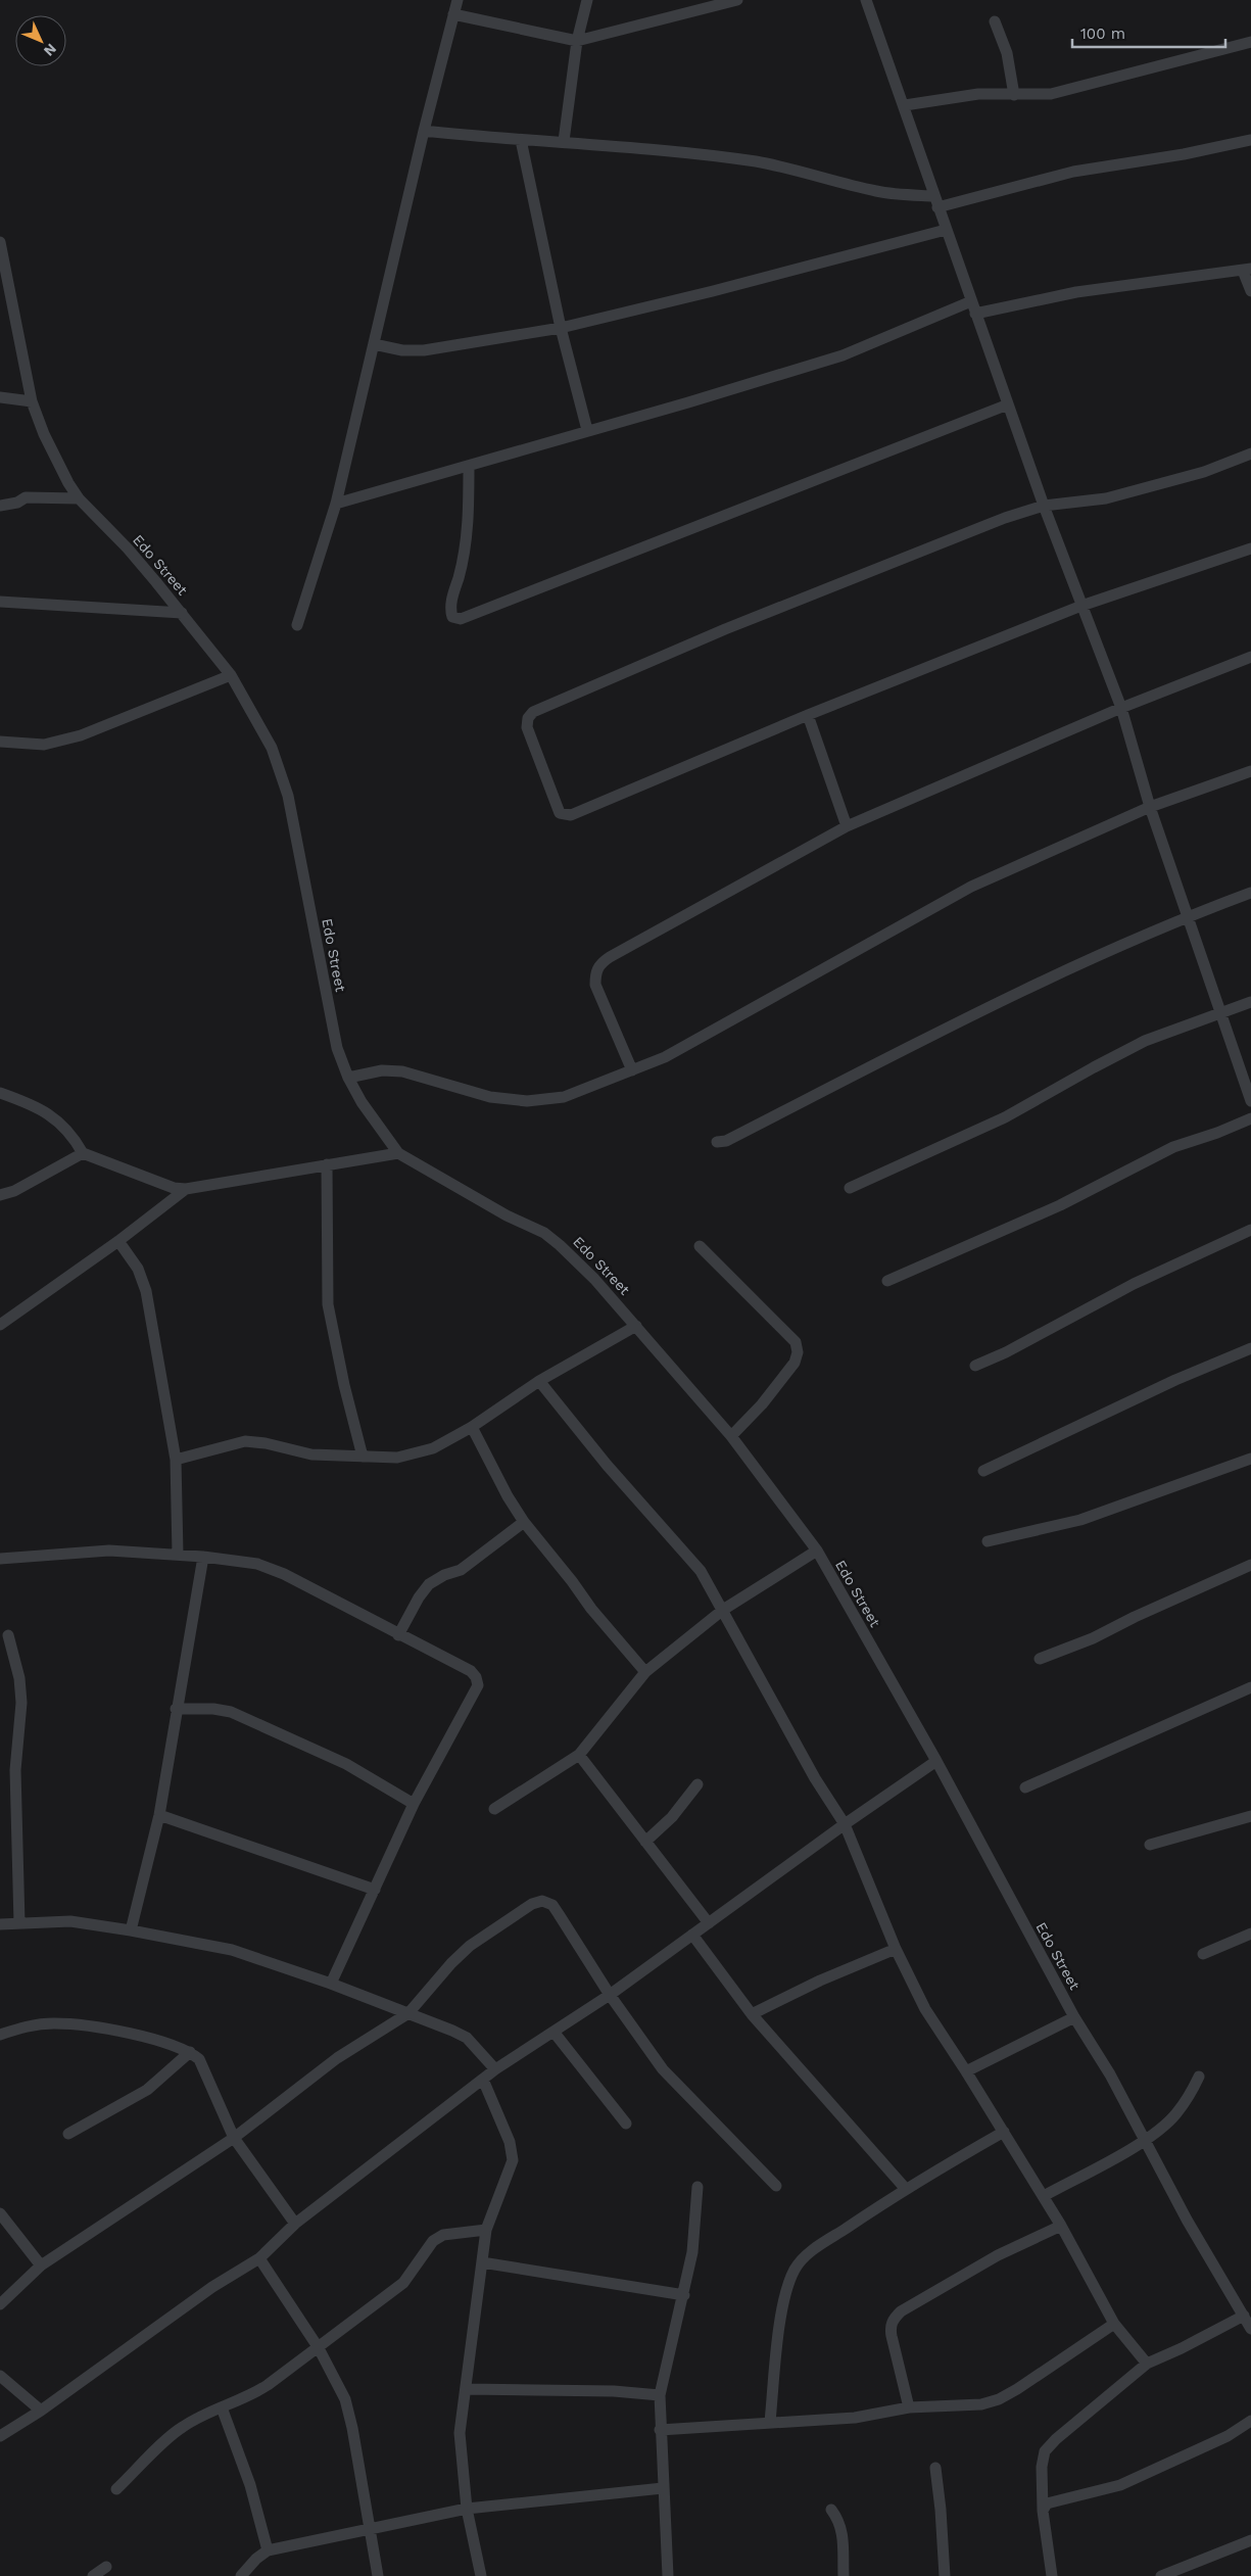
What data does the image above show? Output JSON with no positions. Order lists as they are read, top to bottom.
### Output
{
  "streets": {
    "street": ["Edo Street"]
  },
  "scale_bar": "100 m",
  "north": "bottom right"
}
